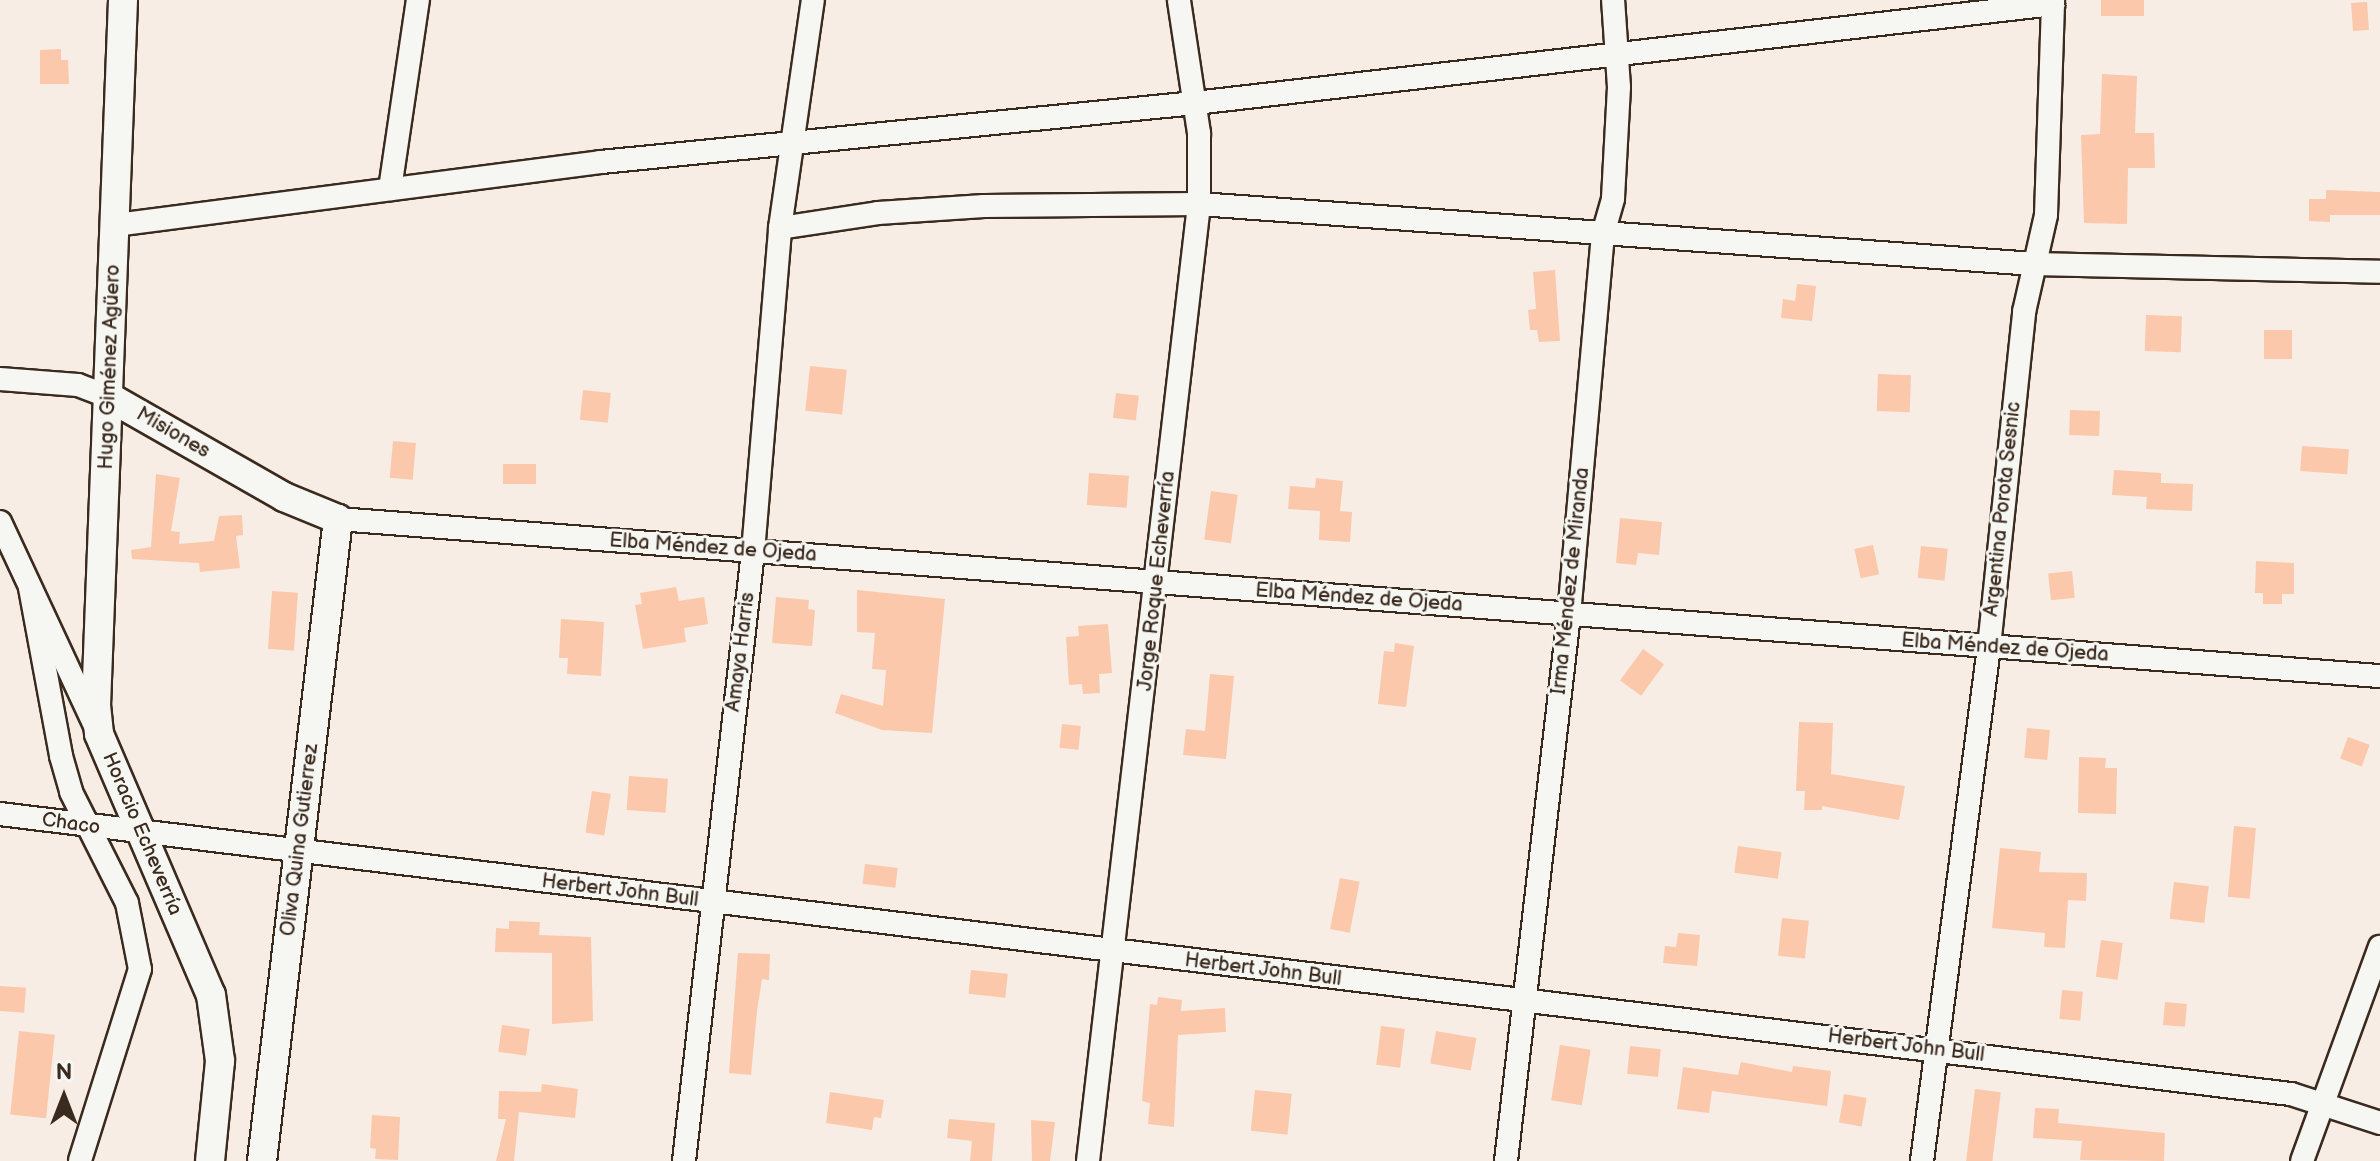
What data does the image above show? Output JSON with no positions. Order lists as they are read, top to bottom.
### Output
{
  "streets": {
    "street": [
      "Hugo Giménez Agüero",
      "Misiones",
      "Argentina Porota Sesnic",
      "Elba Méndez de Ojeda",
      "Jorge Roque Echeverría",
      "Irma Méndez de Miranda",
      "Amaya Harris",
      "Chaco",
      "Horacio Echeverría",
      "Oliva Quina Gutierrez",
      "Herbert John Bull"
    ]
  },
  "crossings": [
    ["Hugo Giménez Agüero", "Misiones"],
    ["Hugo Giménez Agüero", "Horacio Echeverría"],
    ["Misiones", "Elba Méndez de Ojeda"],
    ["Misiones", "Oliva Quina Gutierrez"],
    ["Argentina Porota Sesnic", "Elba Méndez de Ojeda"],
    ["Argentina Porota Sesnic", "Herbert John Bull"],
    ["Elba Méndez de Ojeda", "Jorge Roque Echeverría"],
    ["Elba Méndez de Ojeda", "Irma Méndez de Miranda"],
    ["Elba Méndez de Ojeda", "Amaya Harris"],
    ["Elba Méndez de Ojeda", "Oliva Quina Gutierrez"],
    ["Jorge Roque Echeverría", "Herbert John Bull"],
    ["Irma Méndez de Miranda", "Herbert John Bull"],
    ["Amaya Harris", "Herbert John Bull"],
    ["Chaco", "Horacio Echeverría"],
    ["Chaco", "Herbert John Bull"],
    ["Horacio Echeverría", "Herbert John Bull"],
    ["Oliva Quina Gutierrez", "Herbert John Bull"]
  ],
  "north": "top"
}
